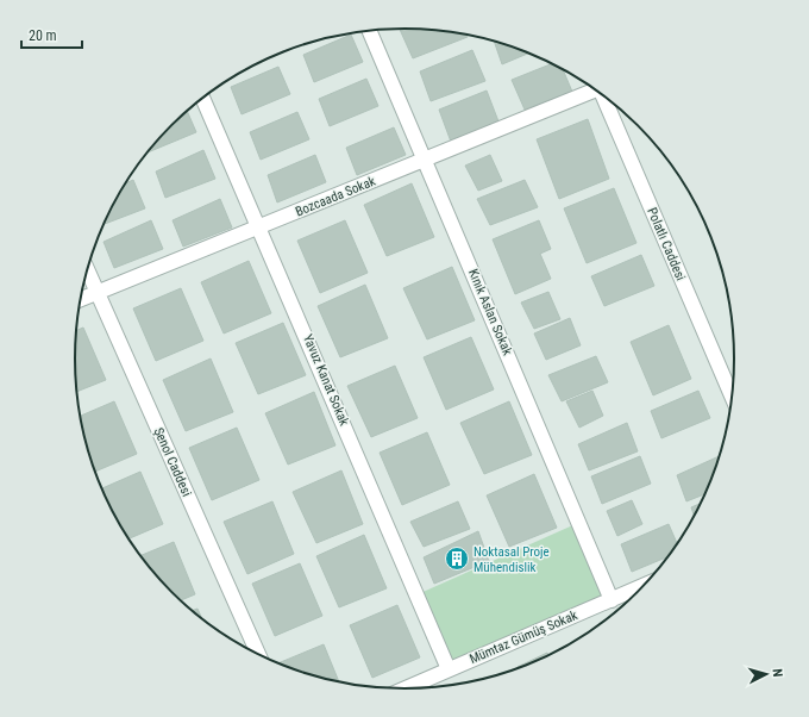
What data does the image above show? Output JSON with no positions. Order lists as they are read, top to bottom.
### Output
{
  "streets": {
    "street": [
      "Bozcaada Sokak",
      "Polatlı Caddesi",
      "Kınık Aslan Sokak",
      "Yavuz Kanat Sokak",
      "Şenol Caddesi",
      "Mümtaz Gümüş Sokak"
    ]
  },
  "crossings": [
    ["Bozcaada Sokak", "Kınık Aslan Sokak"],
    ["Bozcaada Sokak", "Yavuz Kanat Sokak"],
    ["Bozcaada Sokak", "Şenol Caddesi"],
    ["Kınık Aslan Sokak", "Mümtaz Gümüş Sokak"],
    ["Yavuz Kanat Sokak", "Mümtaz Gümüş Sokak"]
  ],
  "places": {
    "building": ["Noktasal Proje Mühendislik"]
  },
  "scale_bar": "20 m",
  "north": "right"
}
